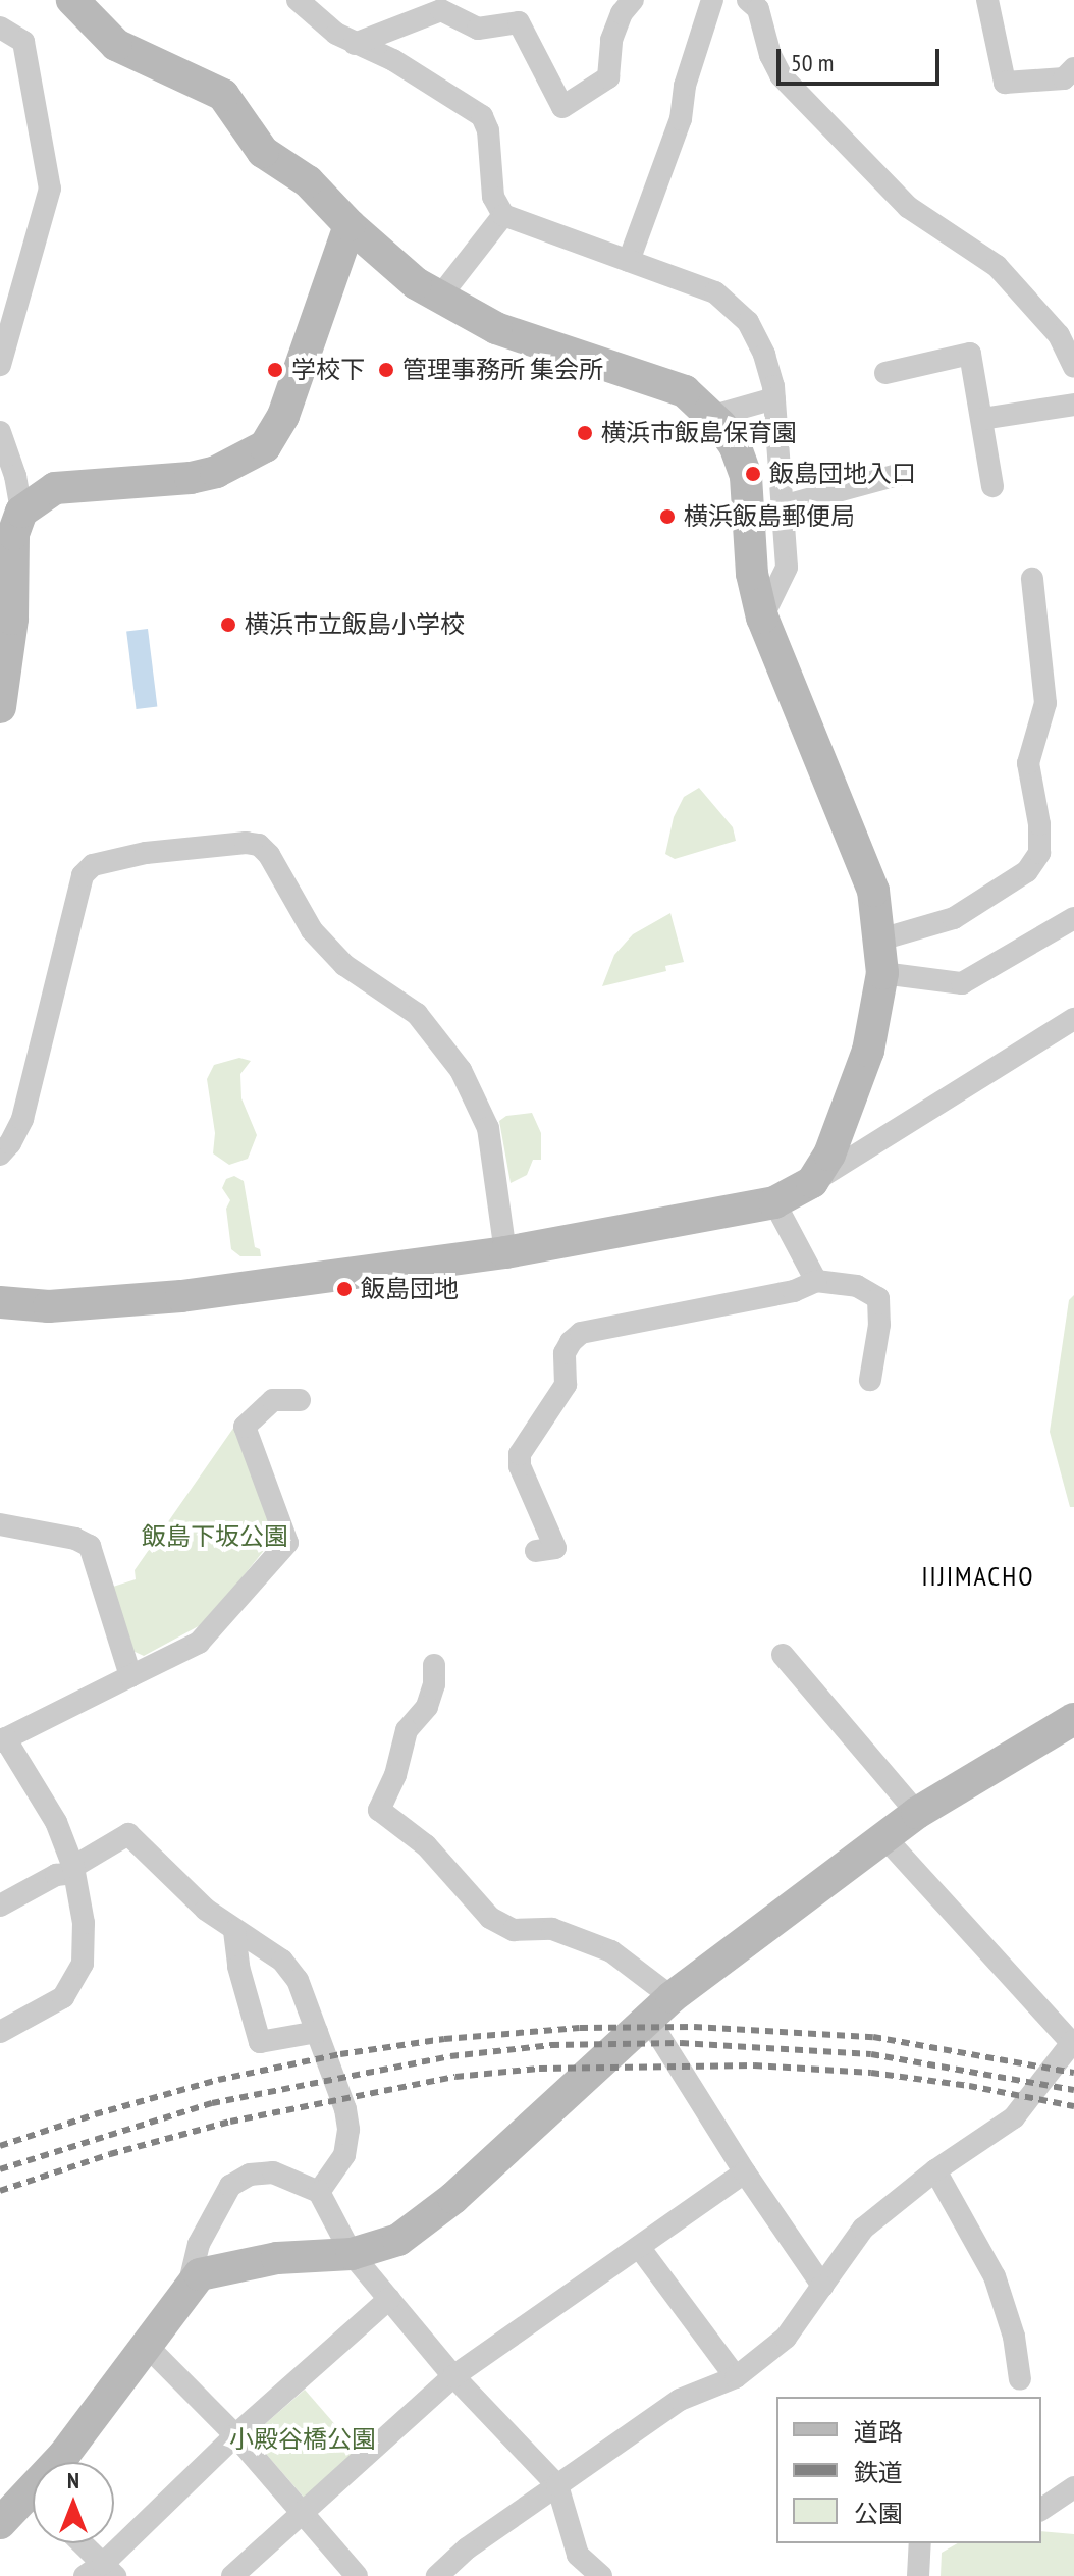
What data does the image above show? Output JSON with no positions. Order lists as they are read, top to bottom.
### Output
{
  "districts": ["IIJIMACHO"],
  "parks": ["飯島下坂公園", "小殿谷橋公園"],
  "places": [
    "学校下",
    "管理事務所 集会所",
    "横浜市飯島保育園",
    "飯島団地入口",
    "横浜飯島郵便局",
    "横浜市立飯島小学校",
    "飯島団地"
  ],
  "legend": ["道路", "鉄道", "公園"],
  "scale_bar": "50 m",
  "north": "top"
}
